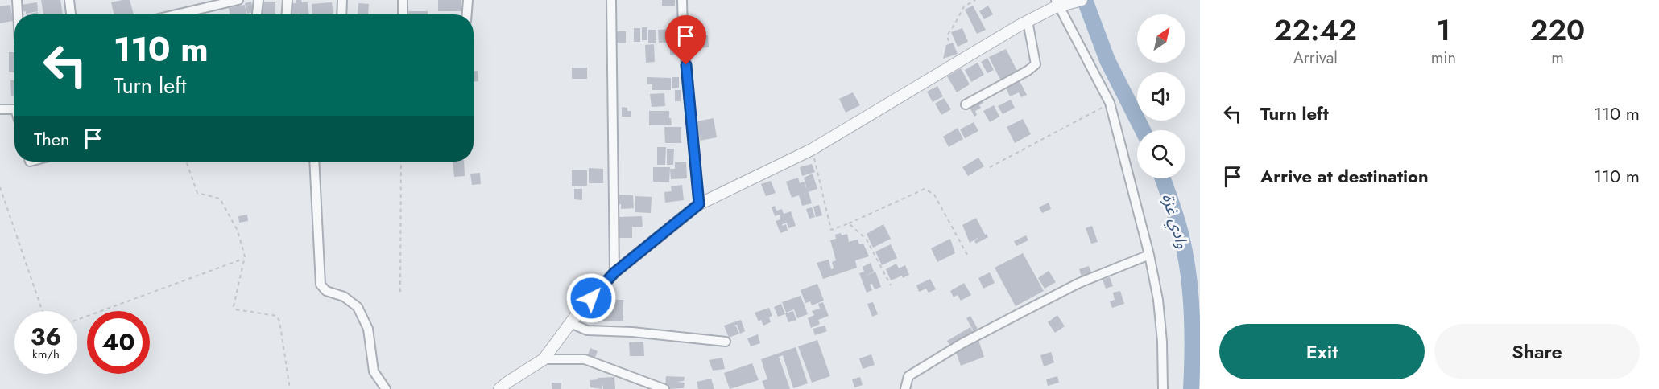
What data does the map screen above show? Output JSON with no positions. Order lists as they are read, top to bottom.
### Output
{
  "water": ["وادي غزة"],
  "north": "top right",
  "page": {
    "eta": [
      "22:42",
      "Arrival",
      "1",
      "min",
      "220",
      "m"
    ],
    "turn": ["110 m", "Turn left"],
    "list": [
      {
        "name": "Turn left",
        "value": "110 m"
      },
      {
        "name": "Arrive at destination",
        "value": "110 m"
      }
    ],
    "then": "Then",
    "speed": "36 km/h",
    "limit": "40",
    "buttons": ["Exit", "Share"]
  }
}
